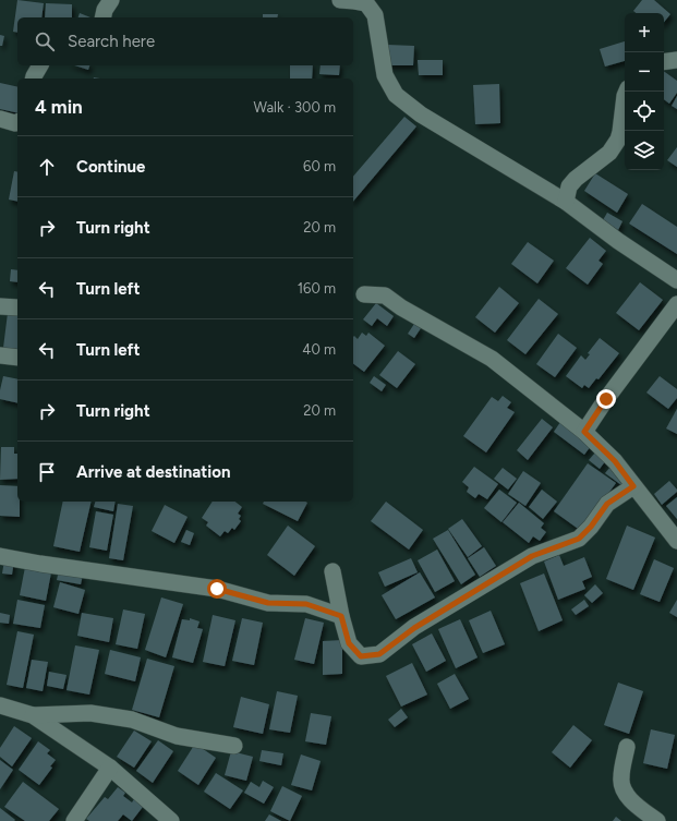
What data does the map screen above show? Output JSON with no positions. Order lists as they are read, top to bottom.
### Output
{
  "page": {
    "map_buttons": ["+", "−"],
    "search": "Search here",
    "heading": ["4 min", "Walk · 300 m"],
    "list": [
      ["Continue", "60 m"],
      ["Turn right", "20 m"],
      ["Turn left", "160 m"],
      ["Turn left", "40 m"],
      ["Turn right", "20 m"],
      "Arrive at destination"
    ]
  }
}
